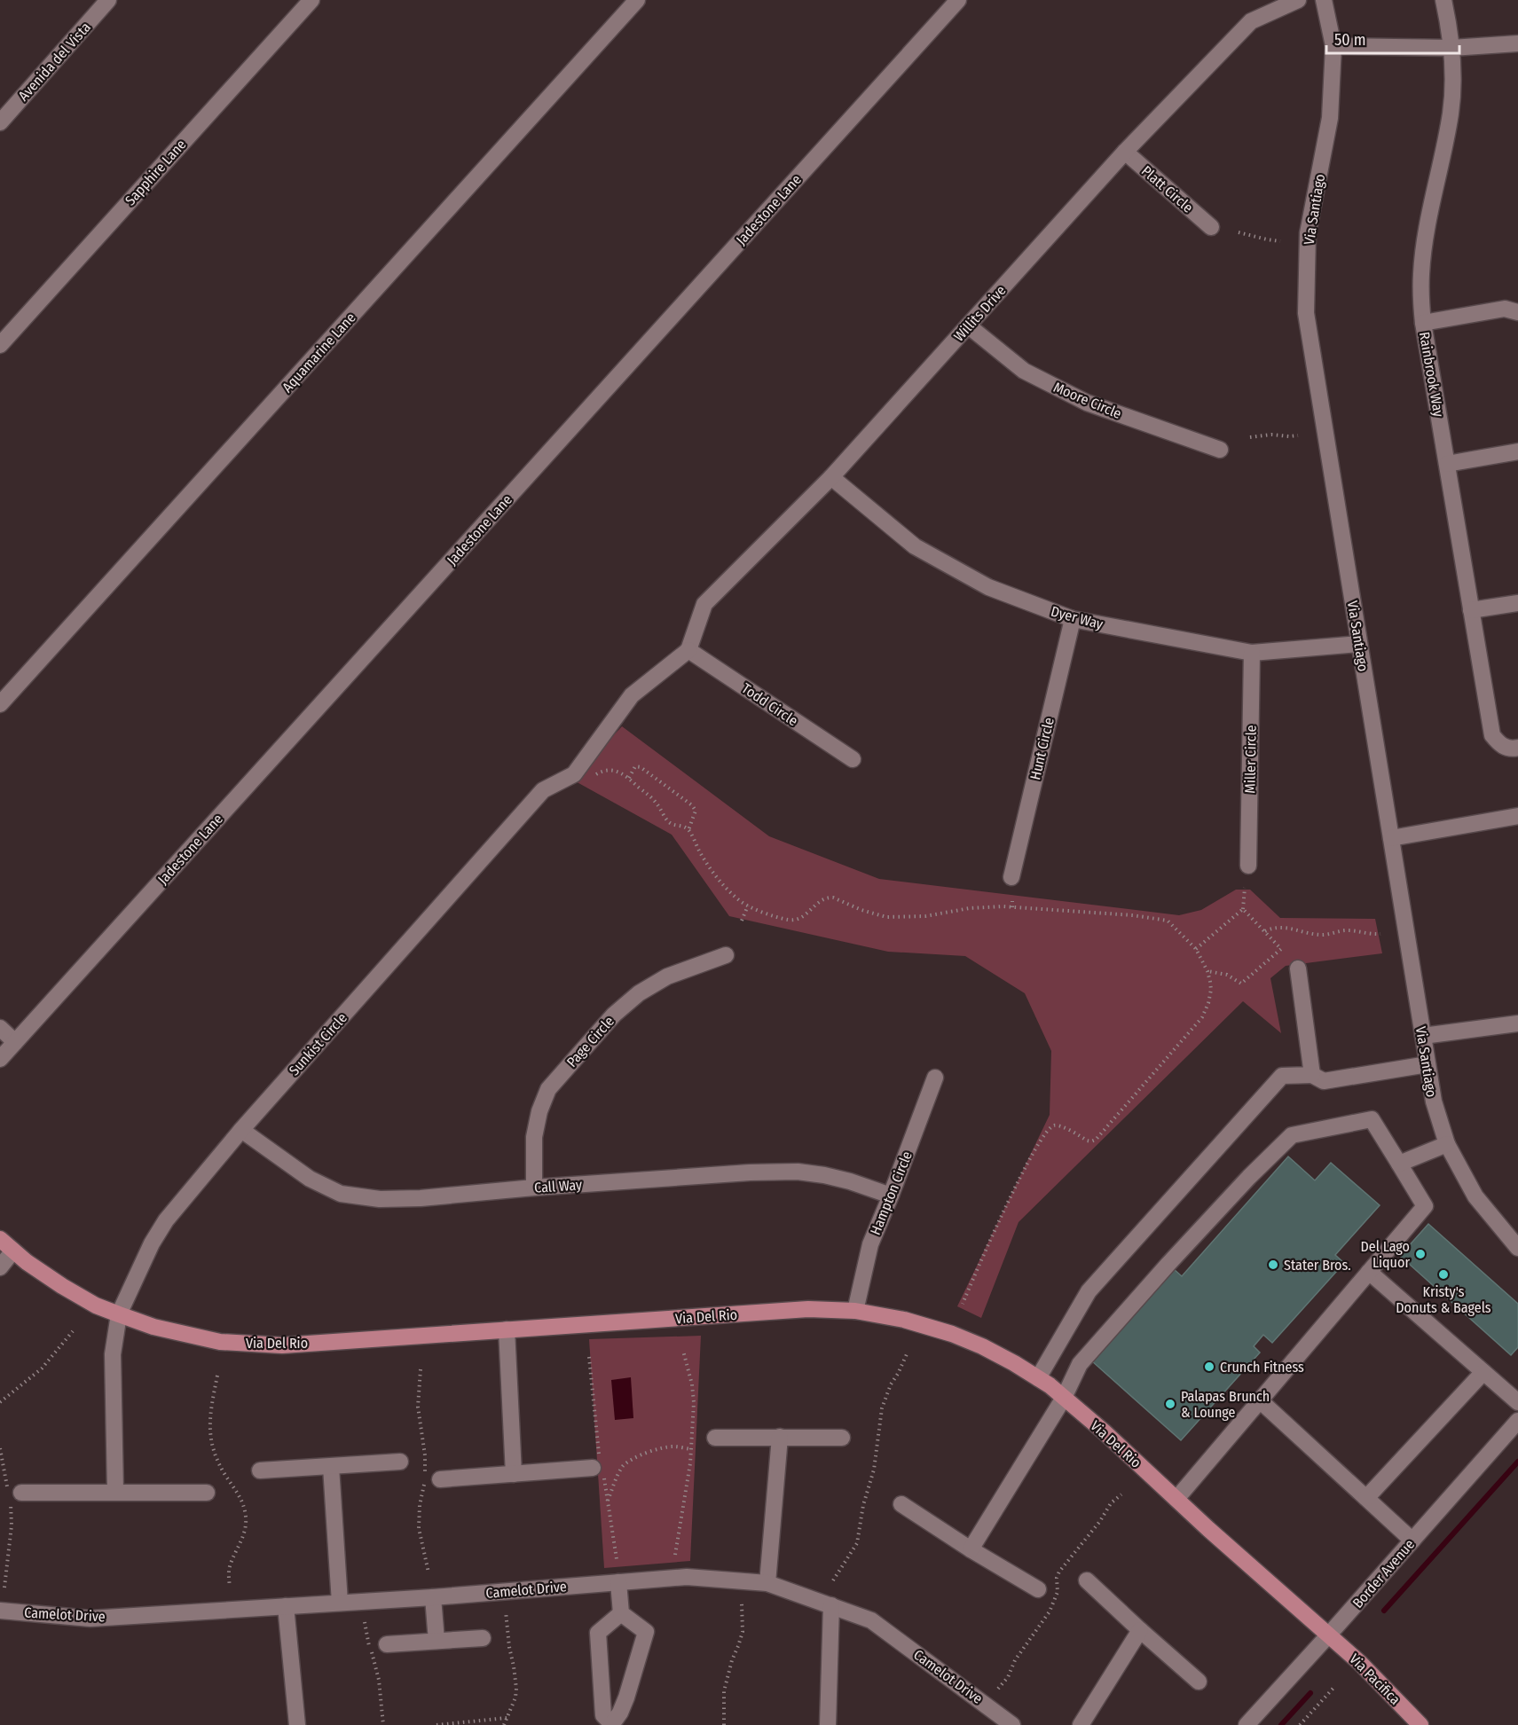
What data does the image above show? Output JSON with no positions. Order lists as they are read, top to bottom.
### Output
{
  "streets": {
    "main road": ["Via Del Rio", "Via Pacifica"],
    "street": [
      "Avenida del Vista",
      "Sapphire Lane",
      "Platt Circle",
      "Jadestone Lane",
      "Via Santiago",
      "Willits Drive",
      "Aquamarine Lane",
      "Rainbrook Way",
      "Moore Circle",
      "Dyer Way",
      "Todd Circle",
      "Hunt Circle",
      "Miller Circle",
      "Page Circle",
      "Sunkist Circle",
      "Call Way",
      "Hampton Circle",
      "Border Avenue",
      "Camelot Drive"
    ]
  },
  "crossings": [
    ["Platt Circle", "Willits Drive"],
    ["Via Santiago", "Dyer Way"],
    ["Willits Drive", "Moore Circle"],
    ["Willits Drive", "Dyer Way"],
    ["Willits Drive", "Todd Circle"],
    ["Willits Drive", "Sunkist Circle"],
    ["Dyer Way", "Hunt Circle"],
    ["Dyer Way", "Miller Circle"],
    ["Todd Circle", "Sunkist Circle"],
    ["Page Circle", "Call Way"],
    ["Sunkist Circle", "Call Way"],
    ["Sunkist Circle", "Via Del Rio"],
    ["Call Way", "Hampton Circle"],
    ["Hampton Circle", "Via Del Rio"],
    ["Via Del Rio", "Border Avenue"],
    ["Via Del Rio", "Via Pacifica"],
    ["Border Avenue", "Via Pacifica"]
  ],
  "places": [
    "Del Lago Liquor",
    "Stater Bros.",
    "Kristy's Donuts & Bagels",
    "Crunch Fitness",
    "Palapas Brunch & Lounge"
  ],
  "scale_bar": "50 m"
}
